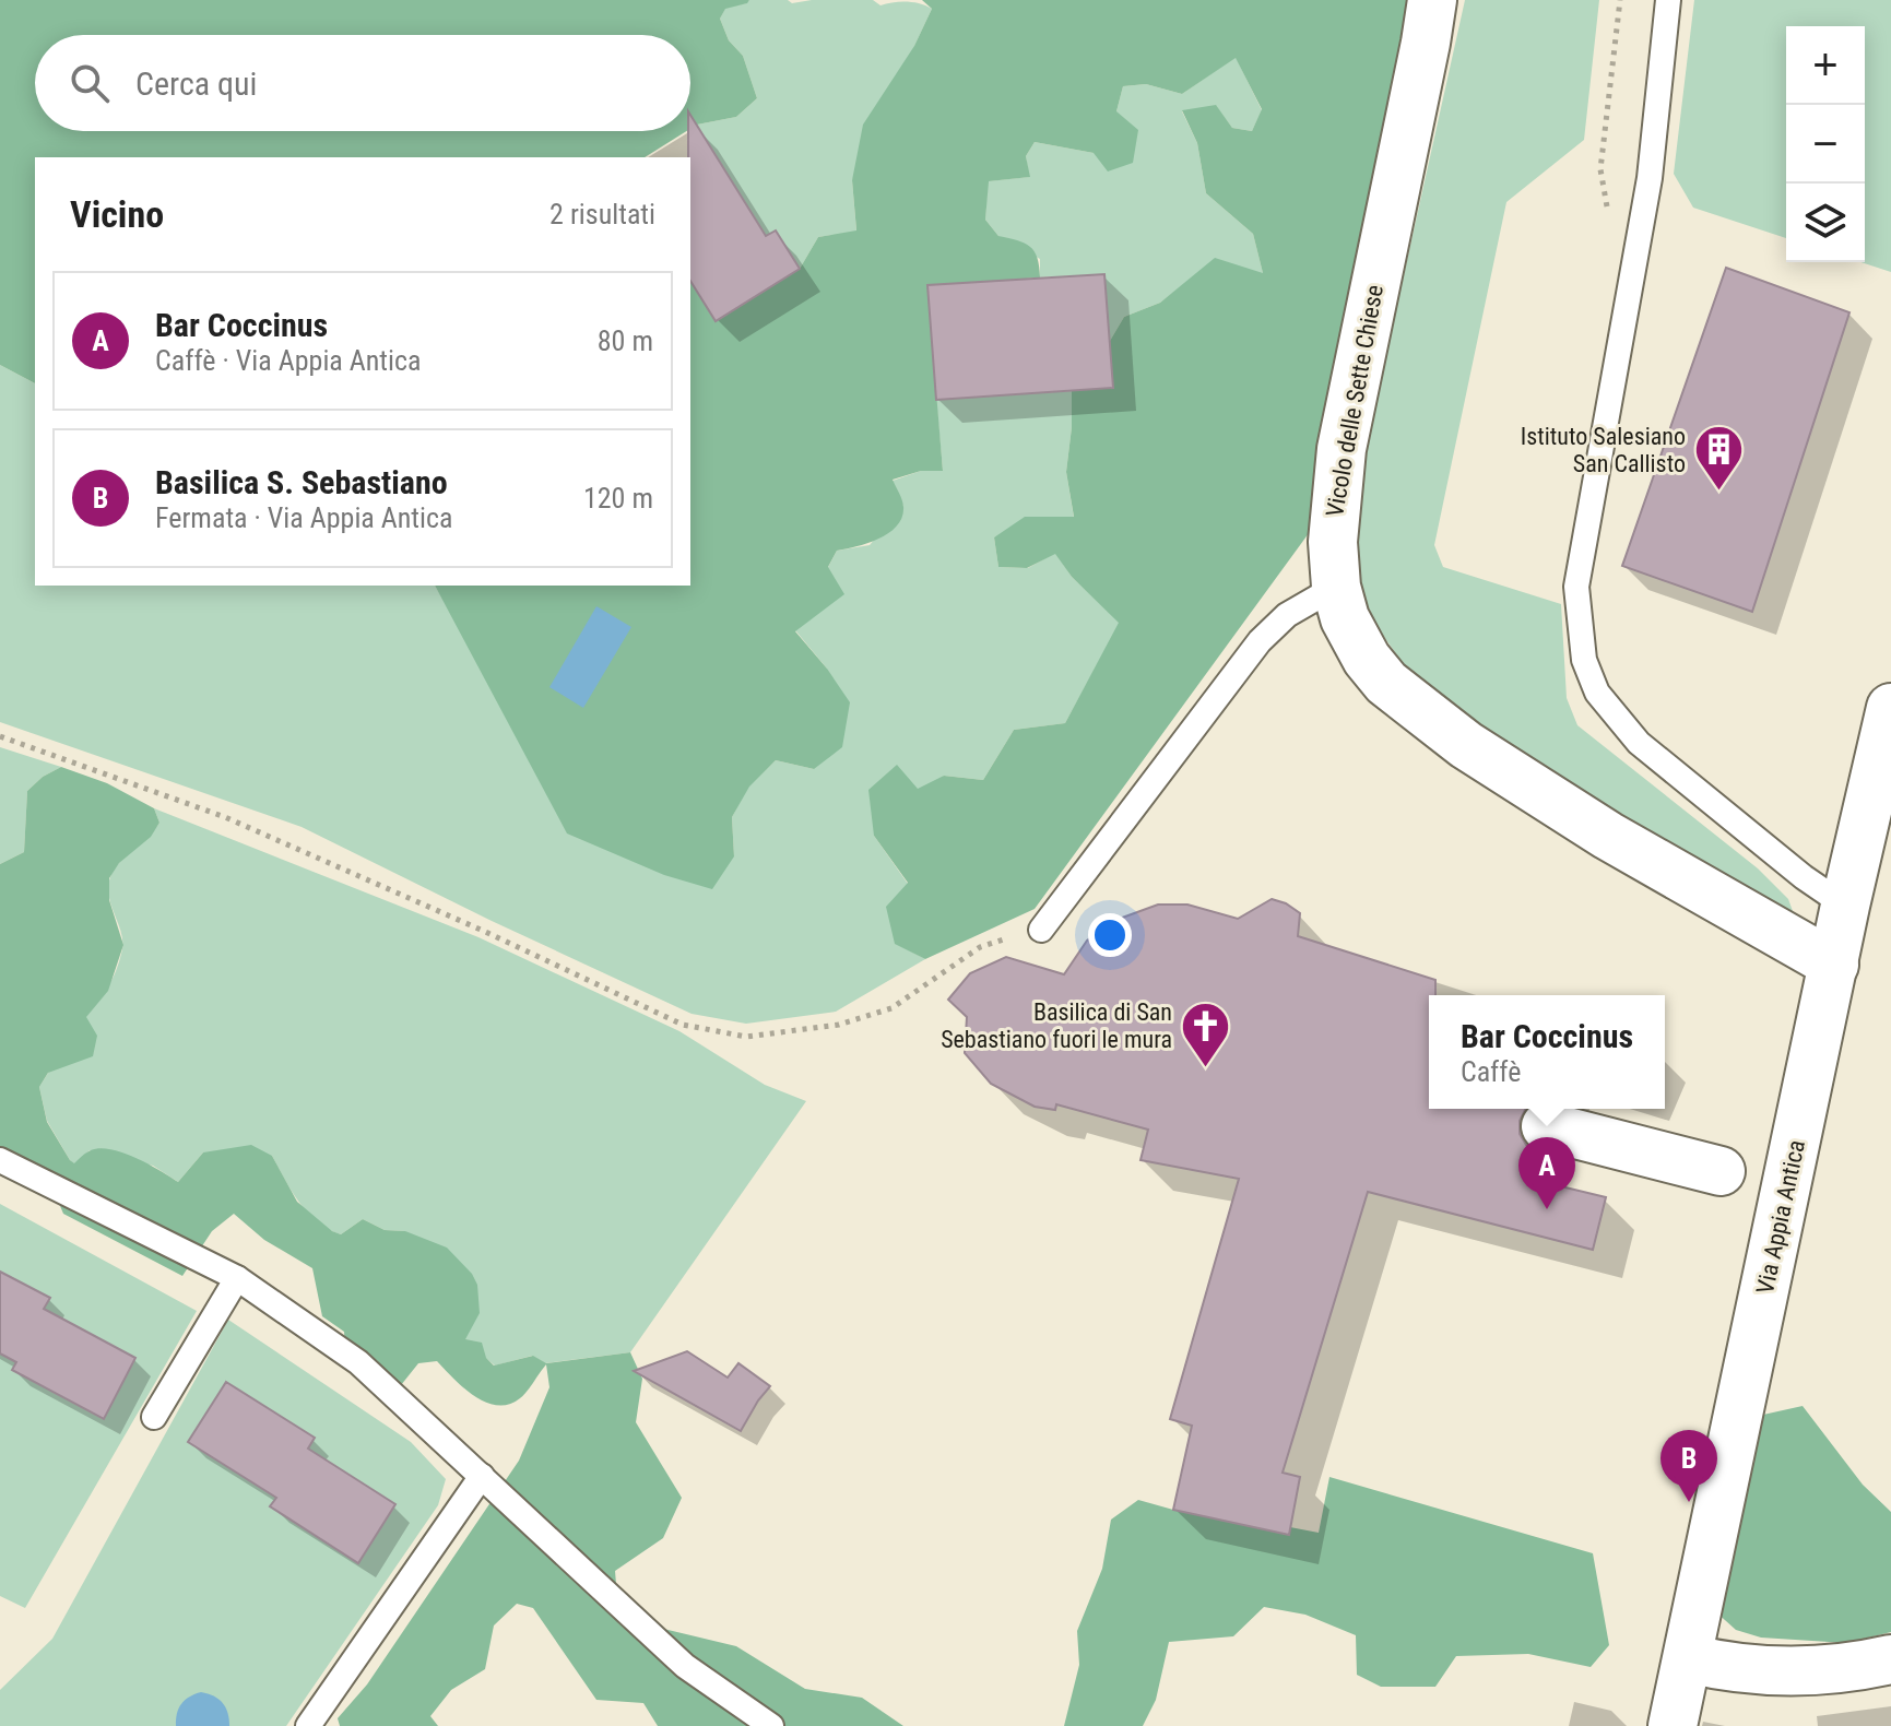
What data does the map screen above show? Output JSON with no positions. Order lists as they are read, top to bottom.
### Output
{
  "streets": {
    "main road": ["Vicolo delle Sette Chiese", "Via Appia Antica"]
  },
  "crossings": [
    ["Vicolo delle Sette Chiese", "Via Appia Antica"]
  ],
  "places": {
    "building": ["Istituto Salesiano San Callisto"],
    "church": ["Basilica di San Sebastiano fuori le mura"]
  },
  "page": {
    "map_buttons": ["+", "−"],
    "search": "Cerca qui",
    "heading": ["Vicino", "2 risultati"],
    "list": [
      {
        "mark": "A",
        "name": "Bar Coccinus",
        "note": "Caffè · Via Appia Antica",
        "value": "80 m"
      },
      {
        "mark": "B",
        "name": "Basilica S. Sebastiano",
        "note": "Fermata · Via Appia Antica",
        "value": "120 m"
      }
    ],
    "popup": ["Bar Coccinus", "Caffè"],
    "pins": ["A", "B"]
  }
}
